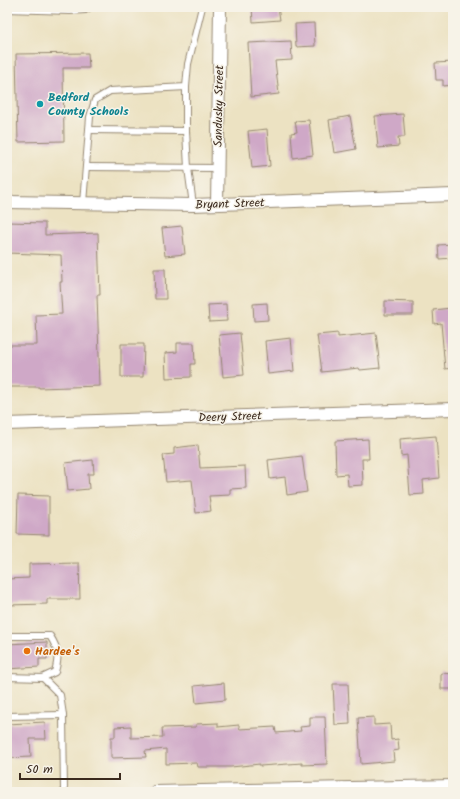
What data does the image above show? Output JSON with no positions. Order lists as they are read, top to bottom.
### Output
{
  "streets": {
    "street": ["Sandusky Street", "Bryant Street", "Deery Street"]
  },
  "crossings": [
    ["Sandusky Street", "Bryant Street"]
  ],
  "places": ["Bedford County Schools", "Hardee's"],
  "scale_bar": "50 m"
}
